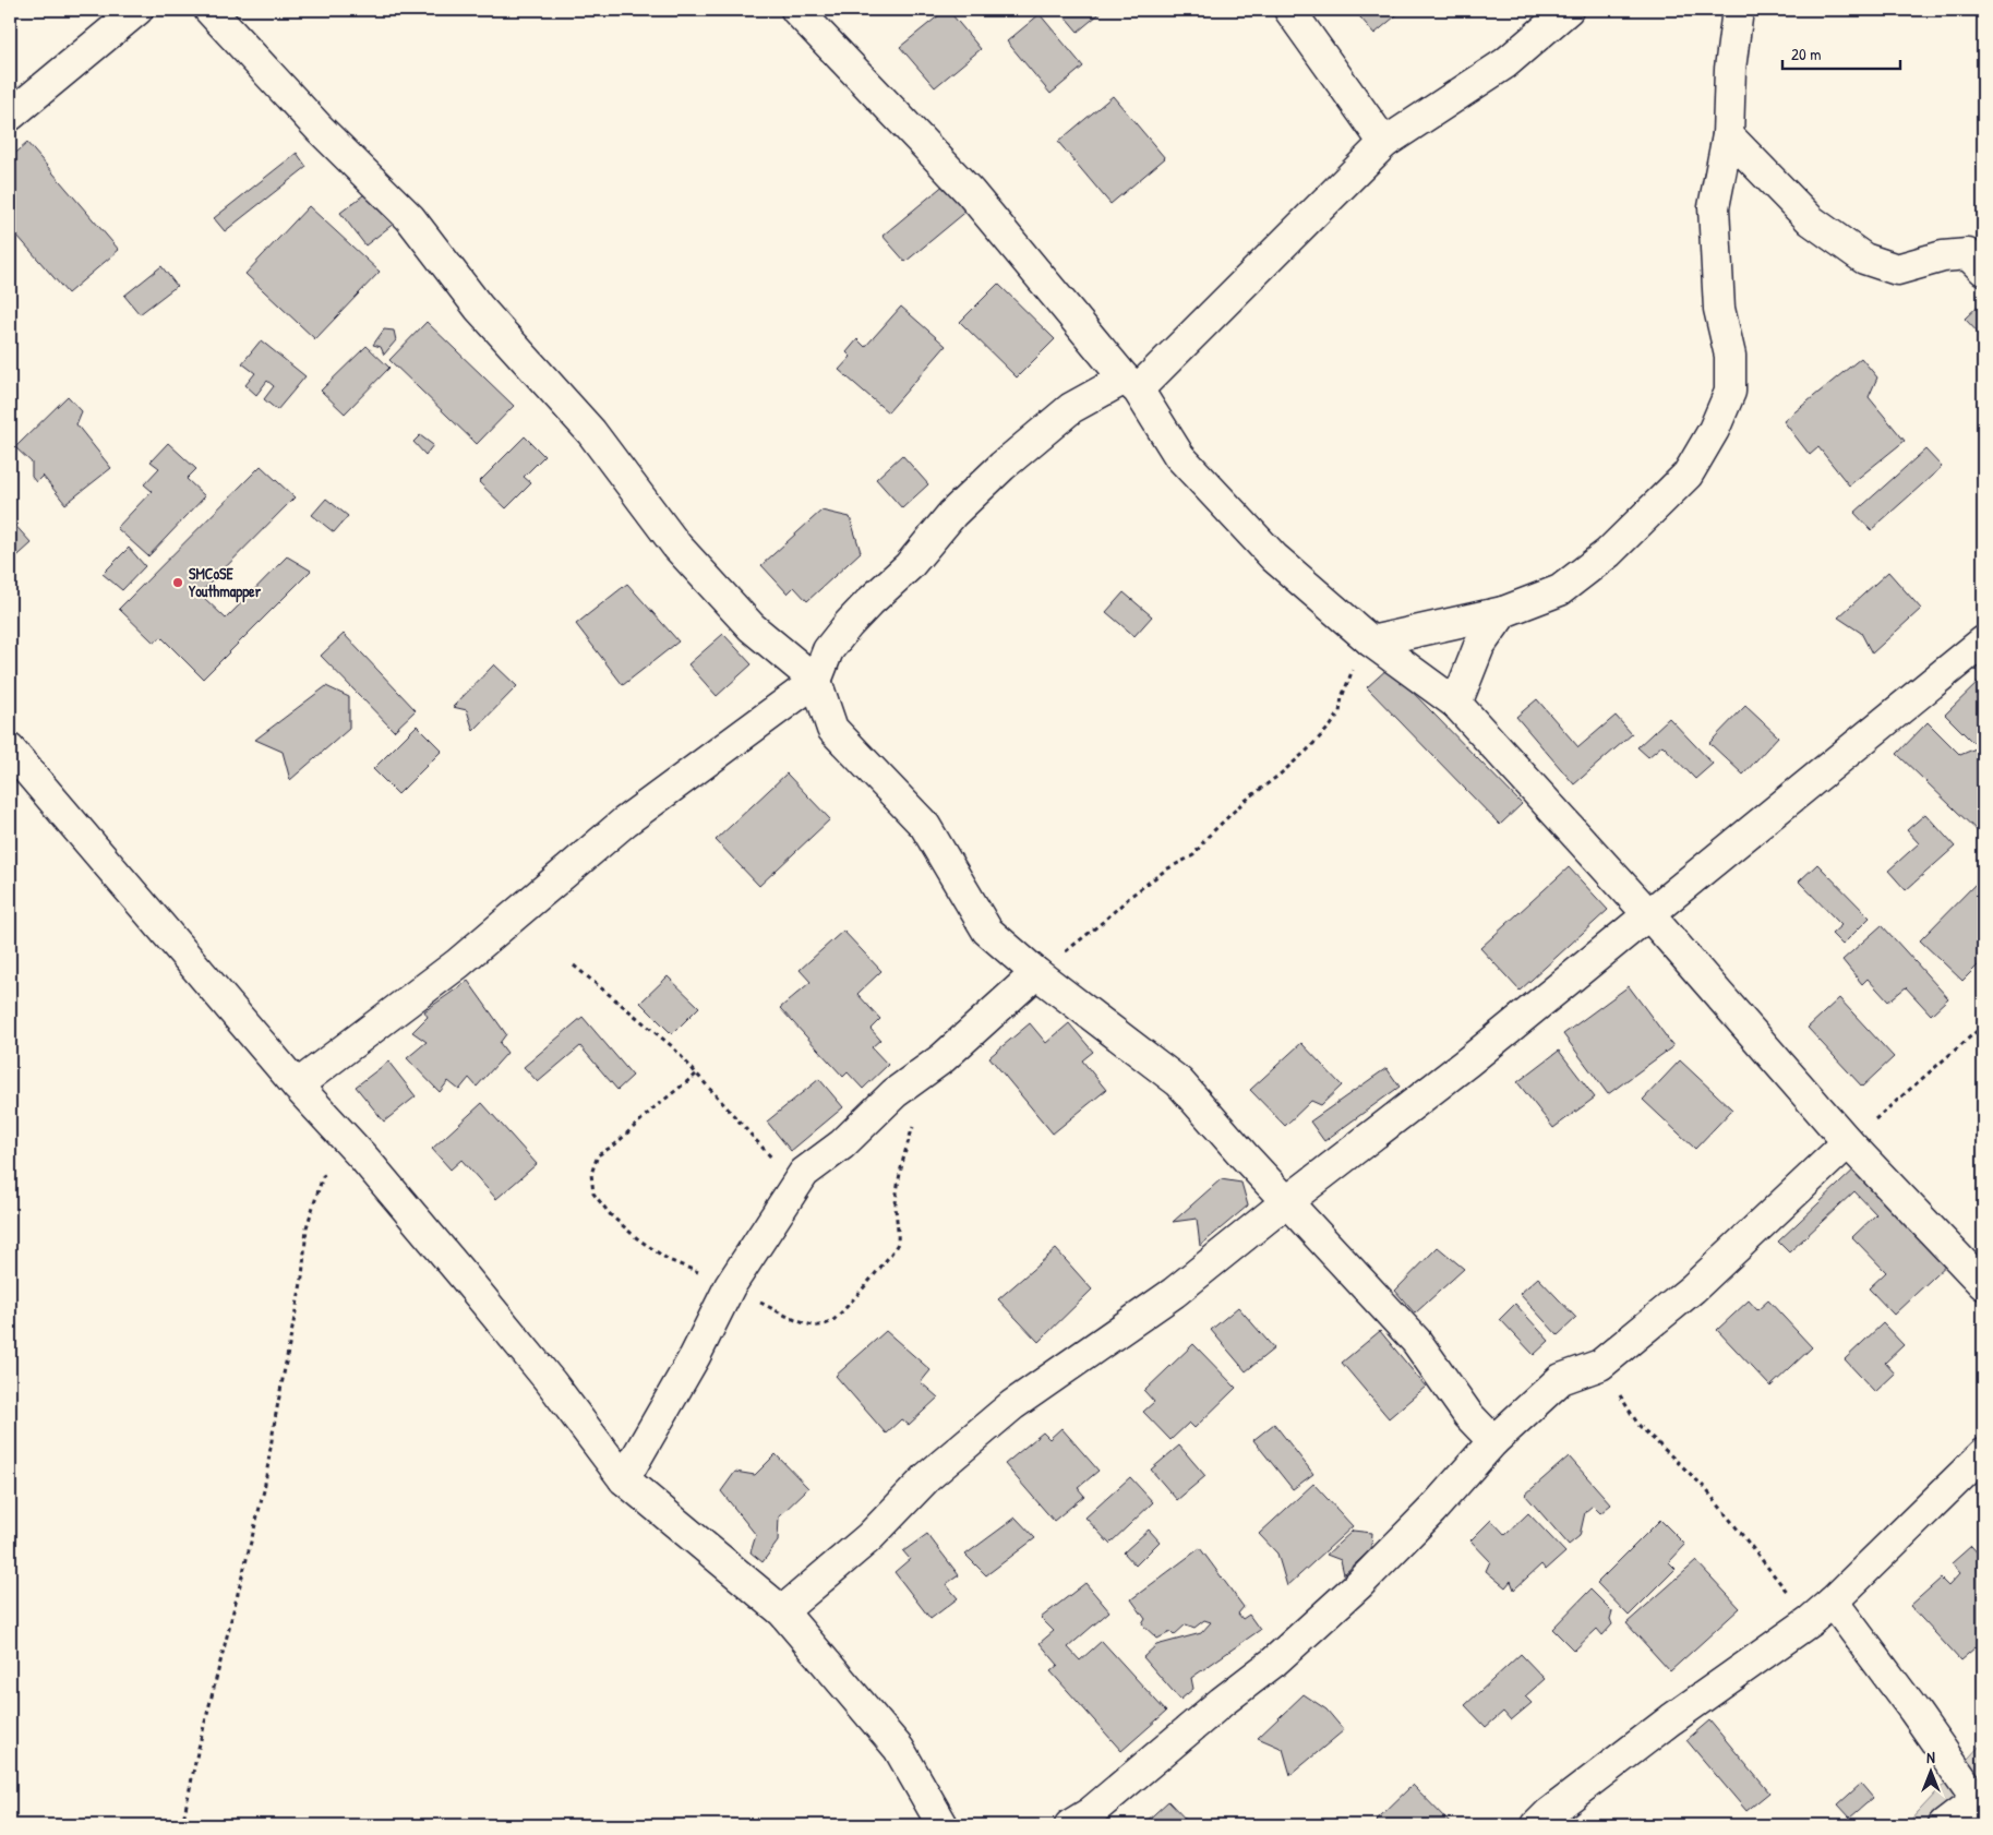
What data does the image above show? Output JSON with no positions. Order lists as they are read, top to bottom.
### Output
{
  "places": ["SMCoSE Youthmapper"],
  "scale_bar": "20 m",
  "north": "top"
}
